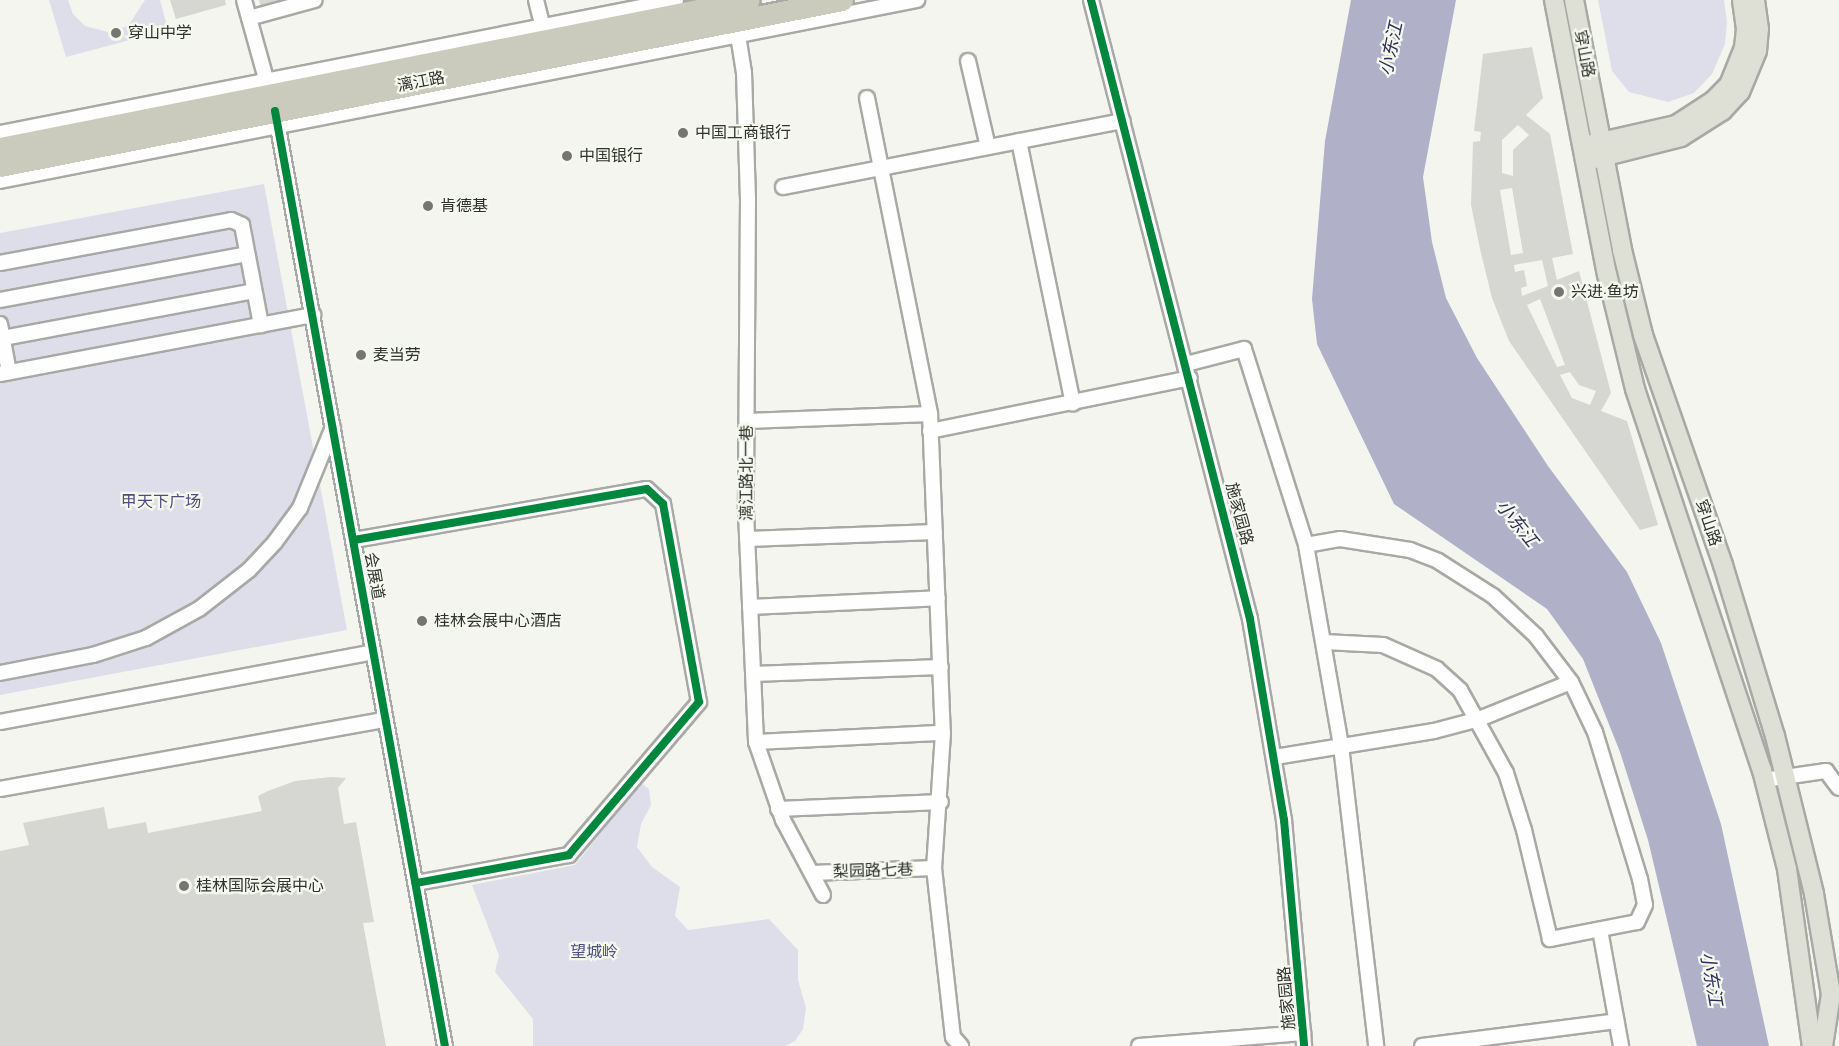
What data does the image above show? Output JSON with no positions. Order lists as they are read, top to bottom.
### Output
{
  "streets": {
    "highway": ["漓江路"],
    "main road": ["穿山路"],
    "street": [
      "漓江路北一巷",
      "施家园路",
      "会展道",
      "梨园路七巷"
    ]
  },
  "crossings": [
    ["漓江路", "会展道"],
    ["漓江路北一巷", "梨园路七巷"]
  ],
  "water": ["小东江"],
  "parks": ["甲天下广场", "望城岭"],
  "places": [
    "穿山中学",
    "中国工商银行",
    "中国银行",
    "肯德基",
    "兴进·鱼坊",
    "麦当劳",
    "桂林会展中心酒店",
    "桂林国际会展中心"
  ]
}
